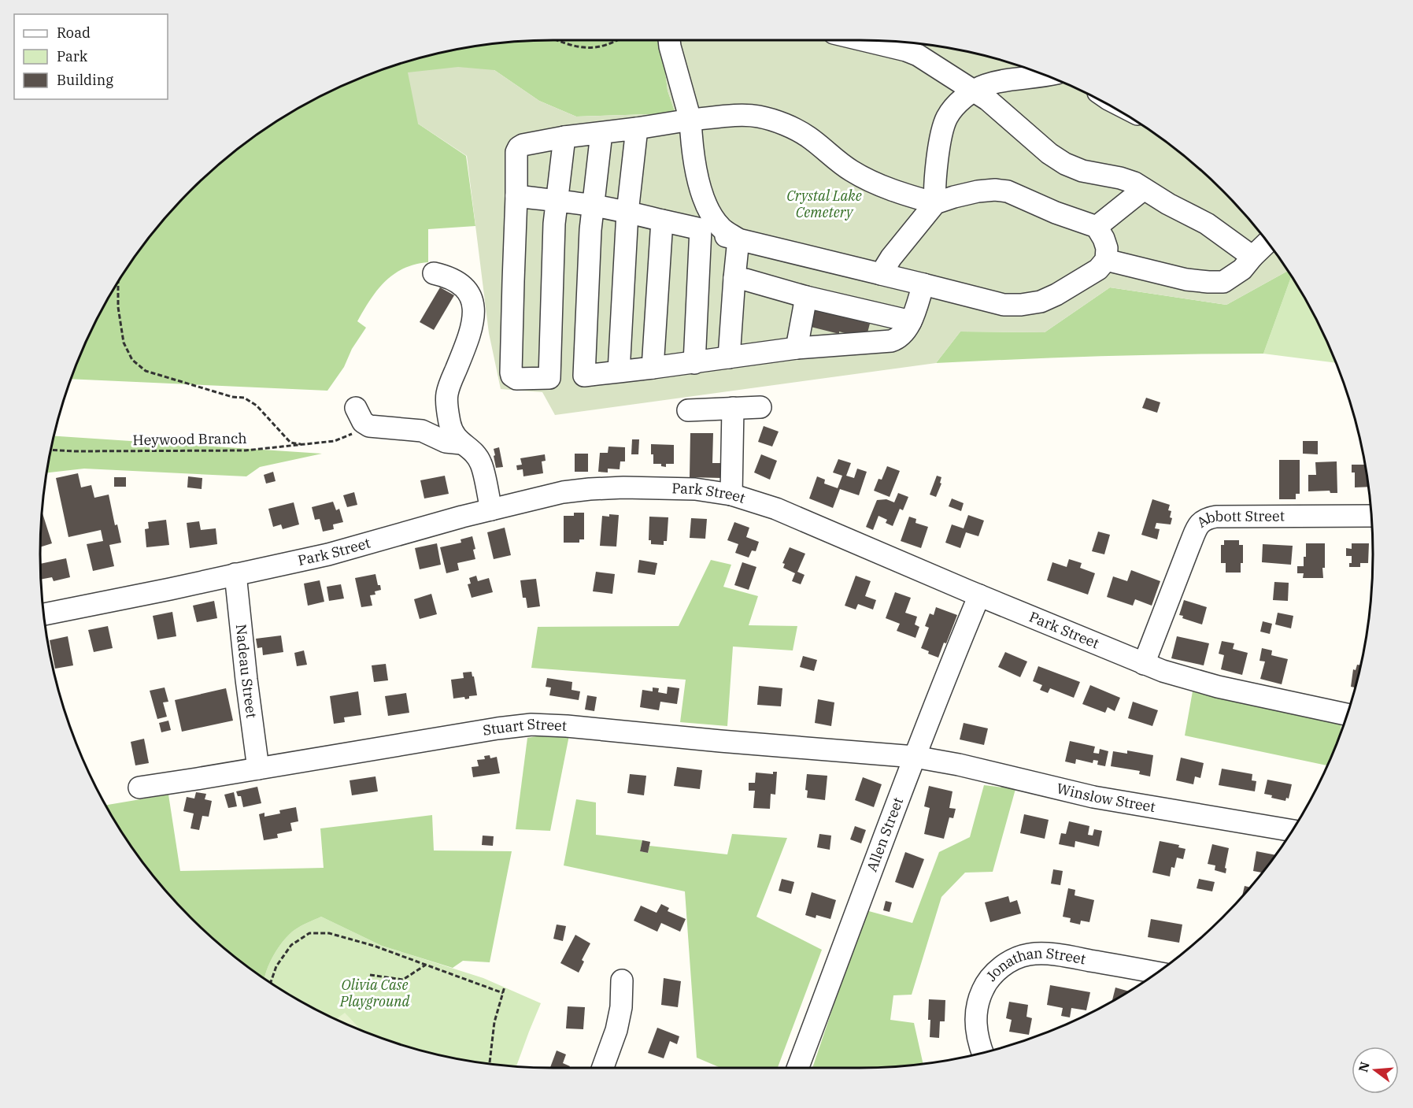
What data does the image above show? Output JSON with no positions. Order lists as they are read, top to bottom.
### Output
{
  "streets": {
    "street": [
      "Park Street",
      "Abbott Street",
      "Nadeau Street",
      "Stuart Street",
      "Winslow Street",
      "Allen Street",
      "Jonathan Street"
    ],
    "path": ["Heywood Branch"]
  },
  "crossings": [
    ["Park Street", "Abbott Street"],
    ["Park Street", "Nadeau Street"],
    ["Park Street", "Allen Street"],
    ["Nadeau Street", "Stuart Street"],
    ["Stuart Street", "Winslow Street"],
    ["Stuart Street", "Allen Street"],
    ["Winslow Street", "Allen Street"]
  ],
  "parks": ["Crystal Lake Cemetery", "Olivia Case Playground"],
  "legend": ["Road", "Park", "Building"],
  "north": "left"
}
